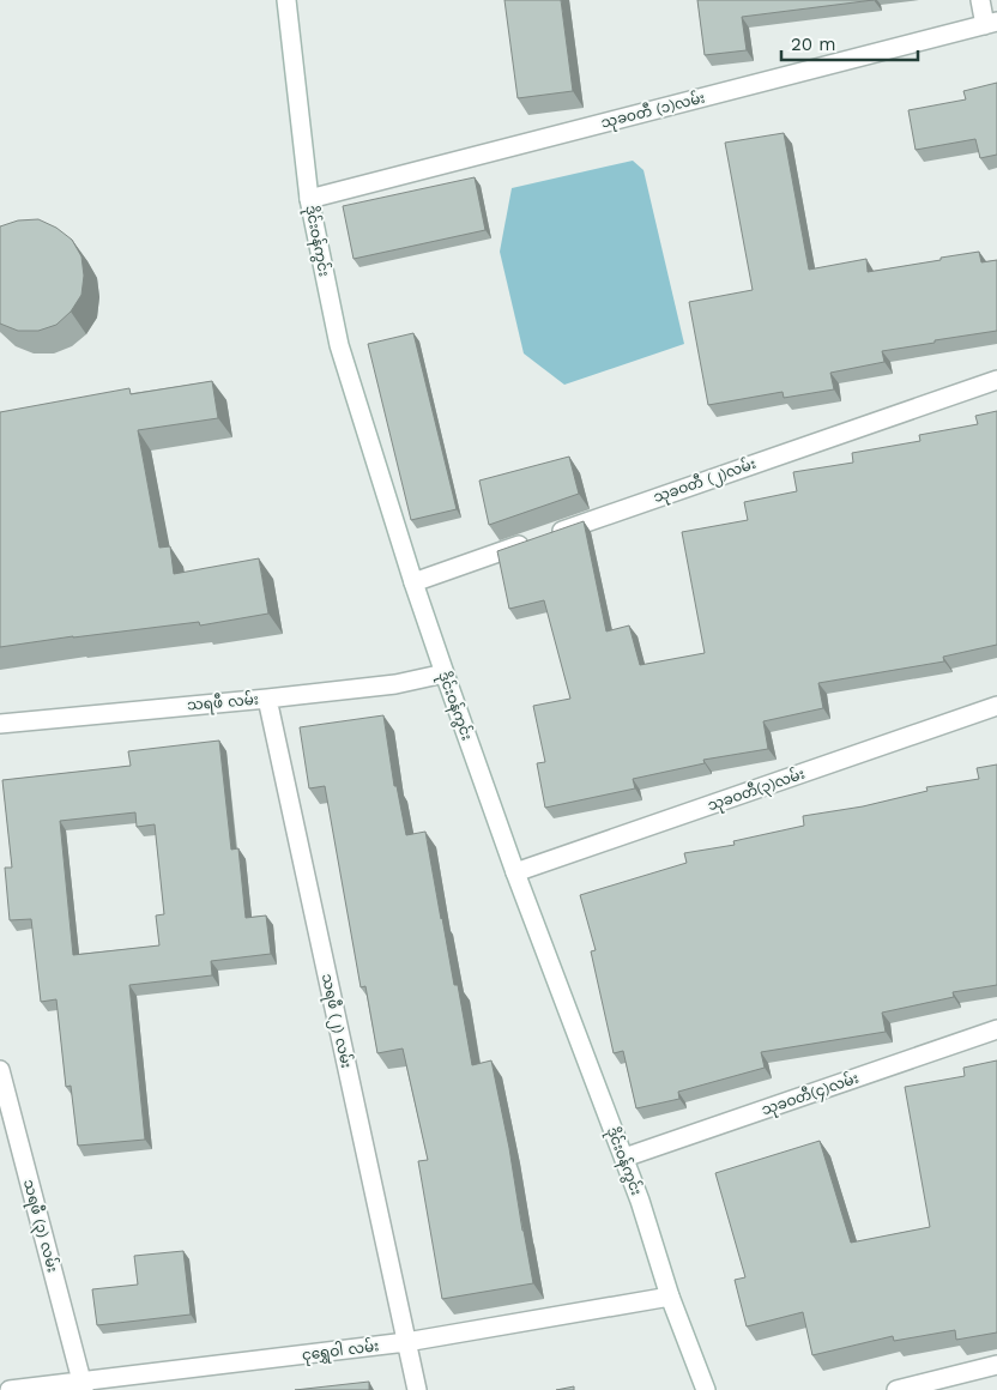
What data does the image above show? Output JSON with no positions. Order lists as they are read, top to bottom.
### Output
{
  "streets": {
    "street": [
      "သုခဝတီ (၁)လမ်း",
      "ဒိုင်းဝန်ကွင်း",
      "သုခဝတီ (၂)လမ်း",
      "သရဖီ လမ်း",
      "သုခဝတီ(၃)လမ်း",
      "သရဖီ (၂) လမ်း",
      "သုခဝတီ(၄)လမ်း",
      "သရဖီ (၃) လမ်း",
      "ငုရွှေဝါ လမ်း"
    ]
  },
  "crossings": [
    ["သုခဝတီ (၁)လမ်း", "ဒိုင်းဝန်ကွင်း"],
    ["ဒိုင်းဝန်ကွင်း", "သုခဝတီ (၂)လမ်း"],
    ["ဒိုင်းဝန်ကွင်း", "သရဖီ လမ်း"],
    ["ဒိုင်းဝန်ကွင်း", "သုခဝတီ(၃)လမ်း"],
    ["ဒိုင်းဝန်ကွင်း", "သုခဝတီ(၄)လမ်း"],
    ["ဒိုင်းဝန်ကွင်း", "ငုရွှေဝါ လမ်း"],
    ["သရဖီ လမ်း", "သရဖီ (၂) လမ်း"],
    ["သရဖီ (၂) လမ်း", "ငုရွှေဝါ လမ်း"],
    ["သရဖီ (၃) လမ်း", "ငုရွှေဝါ လမ်း"]
  ],
  "scale_bar": "20 m"
}
